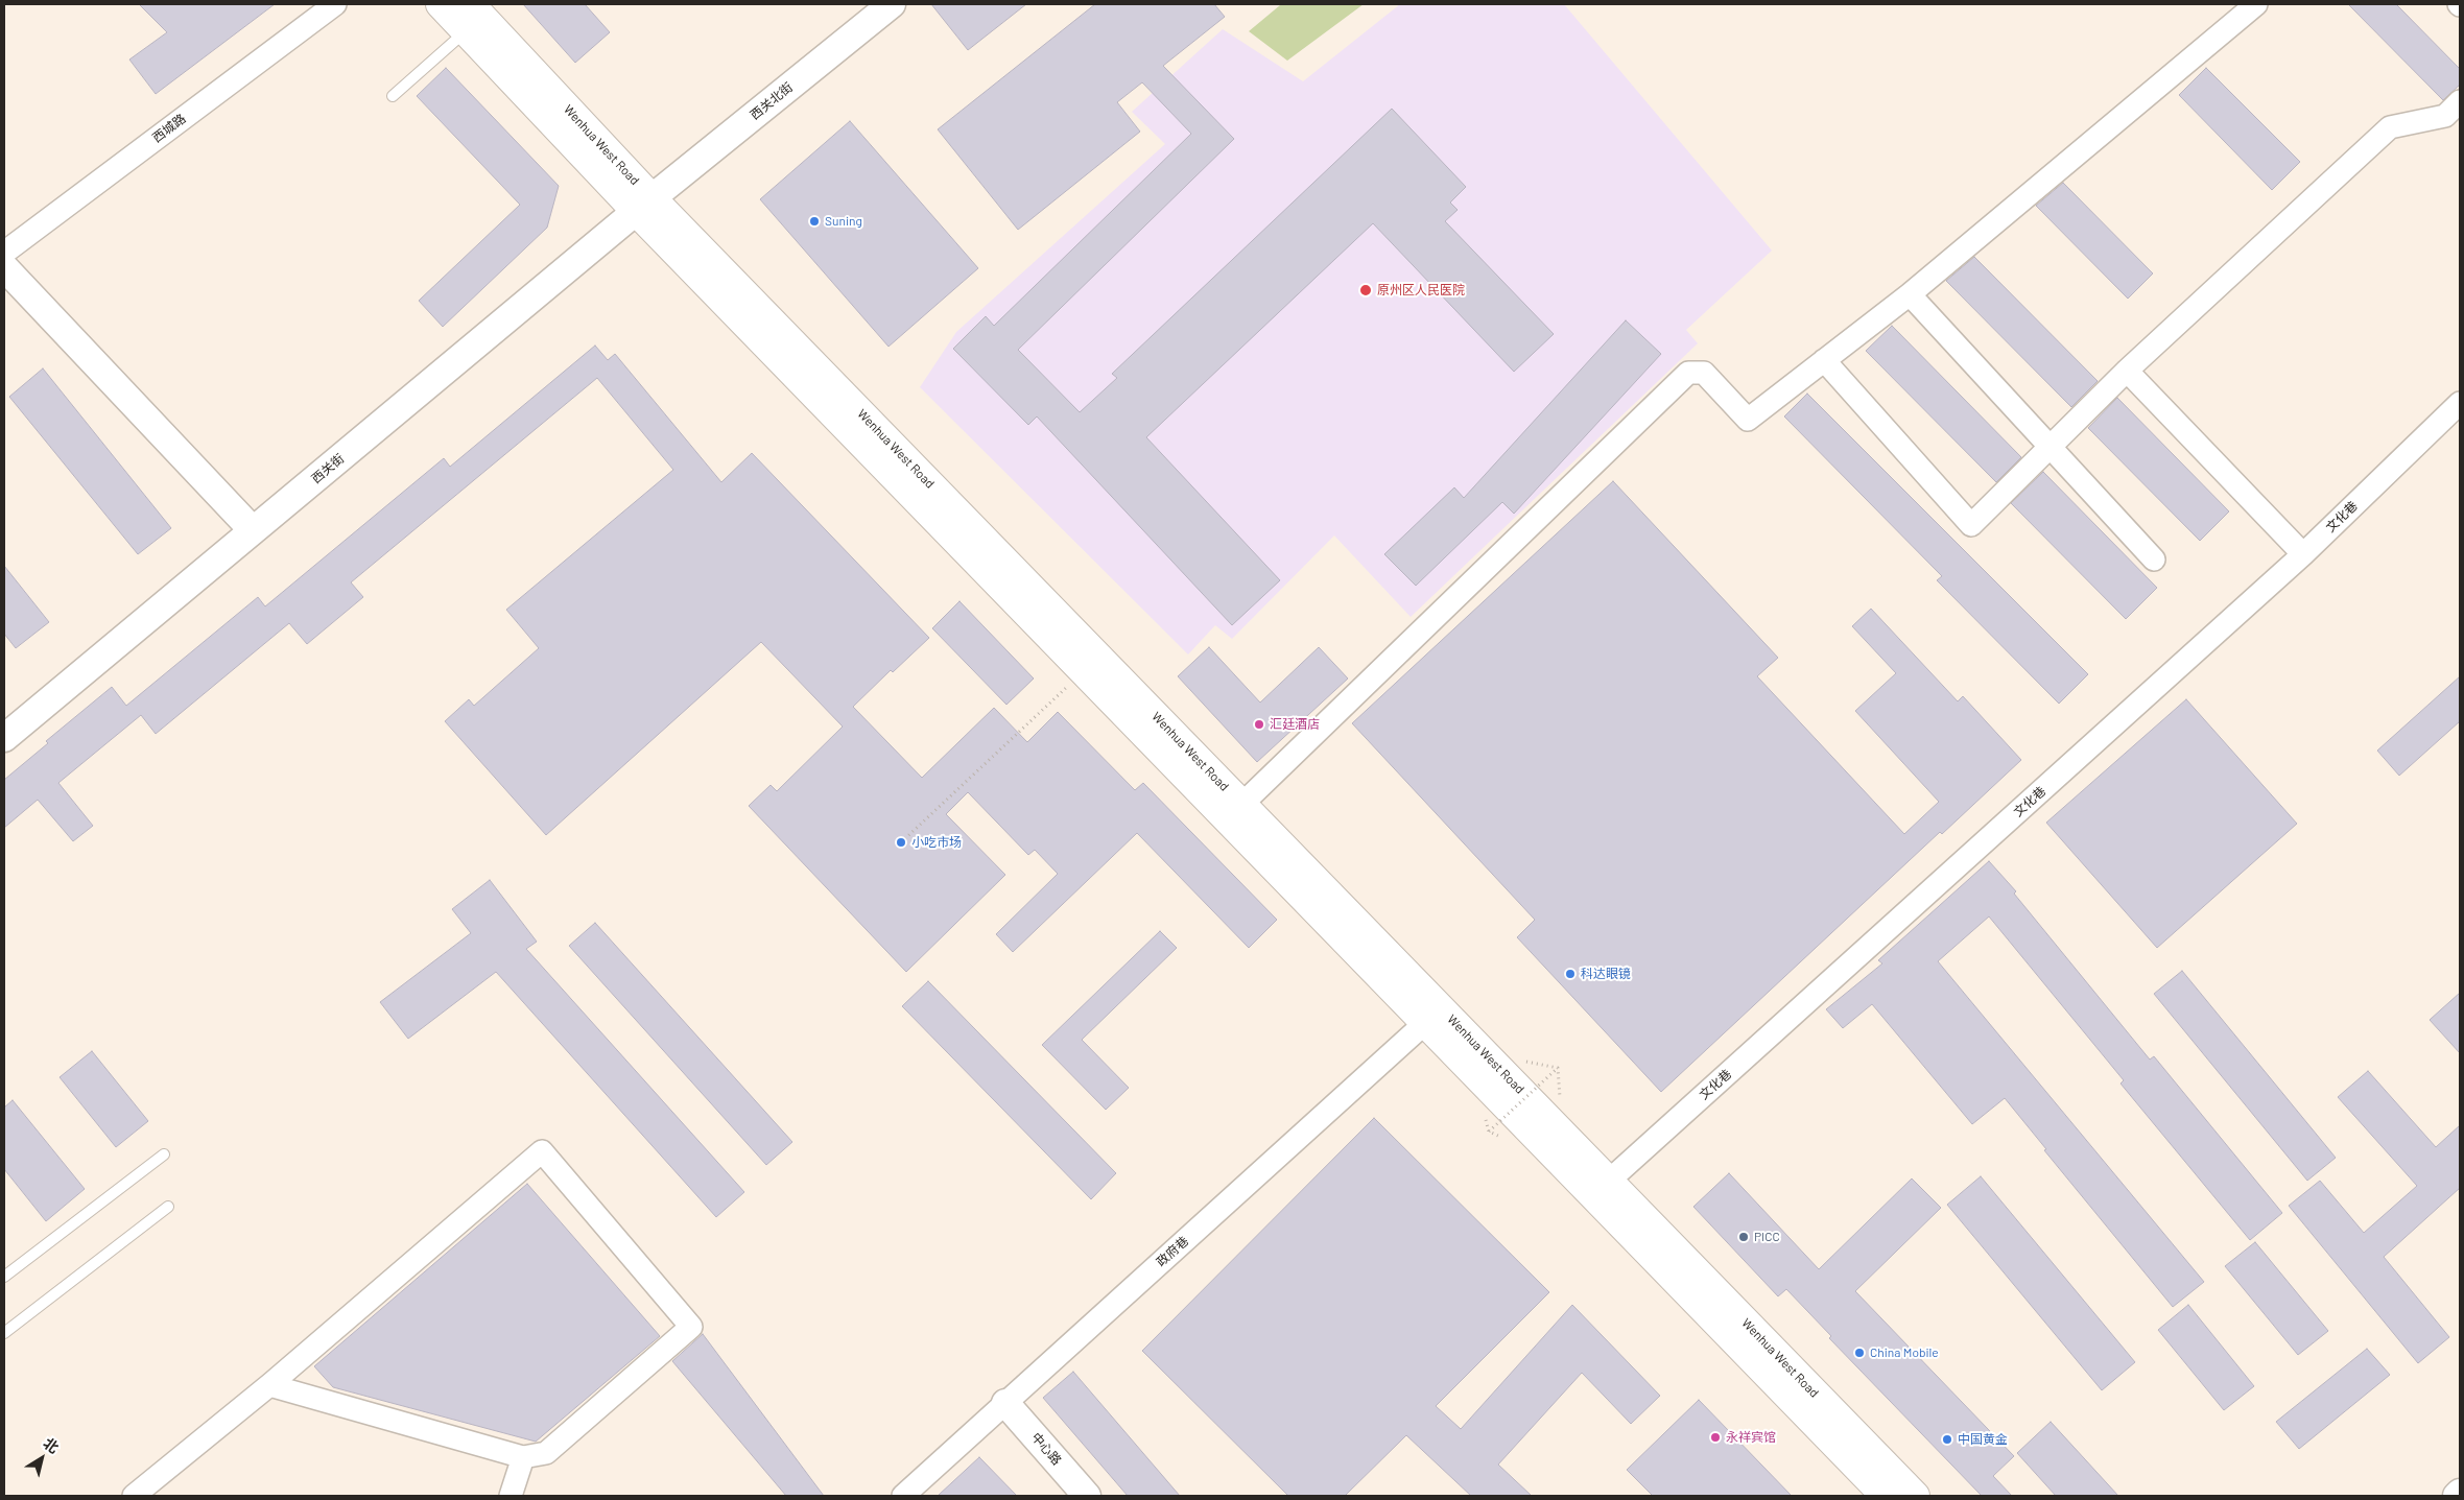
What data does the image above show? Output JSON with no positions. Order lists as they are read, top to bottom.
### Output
{
  "streets": {
    "main road": ["Wenhua West Road"],
    "street": [
      "西关北街",
      "西城路",
      "西关街",
      "文化巷",
      "政府巷",
      "中心路"
    ]
  },
  "crossings": [
    ["西关北街", "Wenhua West Road"],
    ["西关北街", "西关街"],
    ["Wenhua West Road", "西关街"],
    ["Wenhua West Road", "文化巷"],
    ["Wenhua West Road", "政府巷"],
    ["政府巷", "中心路"]
  ],
  "places": [
    "Suning",
    "原州区人民医院",
    "汇廷酒店",
    "小吃市场",
    "科达眼镜",
    "PICC",
    "China Mobile",
    "永祥宾馆",
    "中国黄金"
  ],
  "north": "top right"
}
